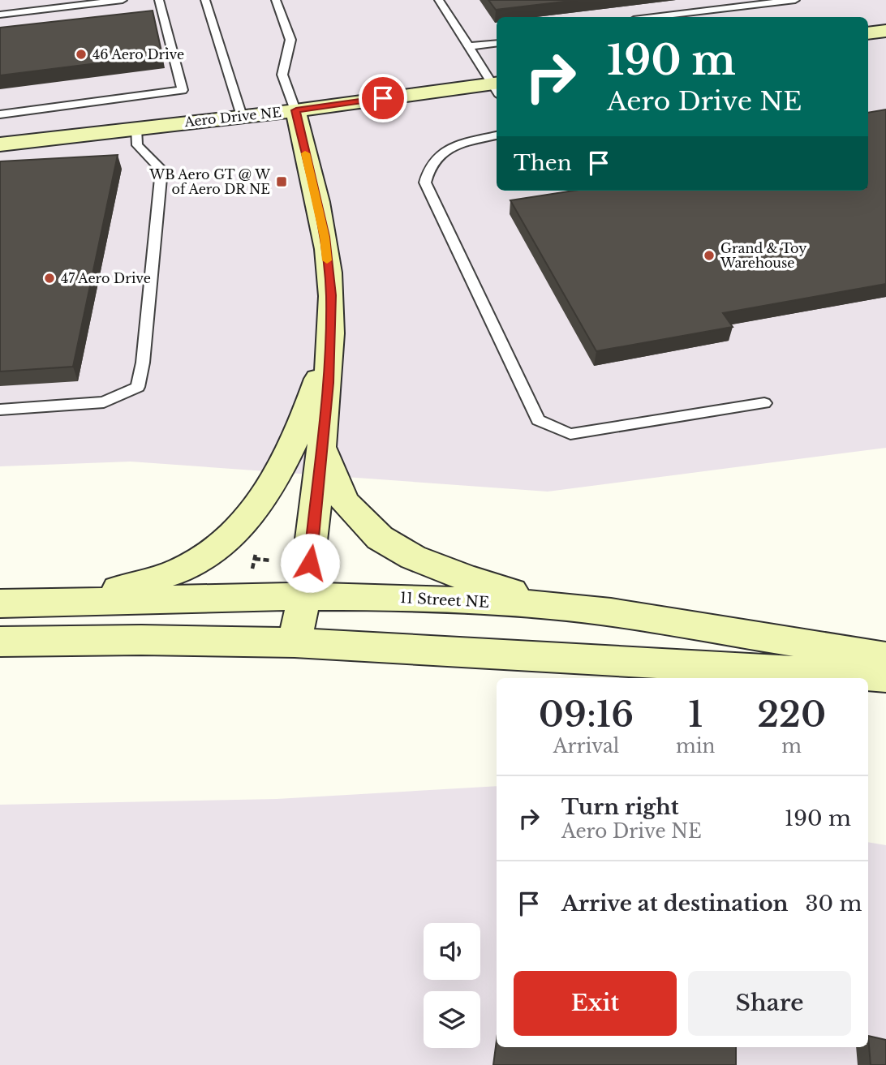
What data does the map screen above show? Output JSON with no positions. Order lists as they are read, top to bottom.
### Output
{
  "streets": {
    "street": ["Aero Drive NE", "11 Street NE"]
  },
  "places": {
    "other": ["46 Aero Drive", "Grand & Toy Warehouse", "47 Aero Drive"],
    "transit": ["WB Aero GT @ W of Aero DR NE"]
  },
  "page": {
    "turn": ["190 m", "Aero Drive NE"],
    "then": "Then",
    "eta": [
      "09:16",
      "Arrival",
      "1",
      "min",
      "220",
      "m"
    ],
    "list": [
      {
        "name": "Turn right",
        "note": "Aero Drive NE",
        "value": "190 m"
      },
      {
        "name": "Arrive at destination",
        "value": "30 m"
      }
    ],
    "buttons": ["Exit", "Share"]
  }
}
